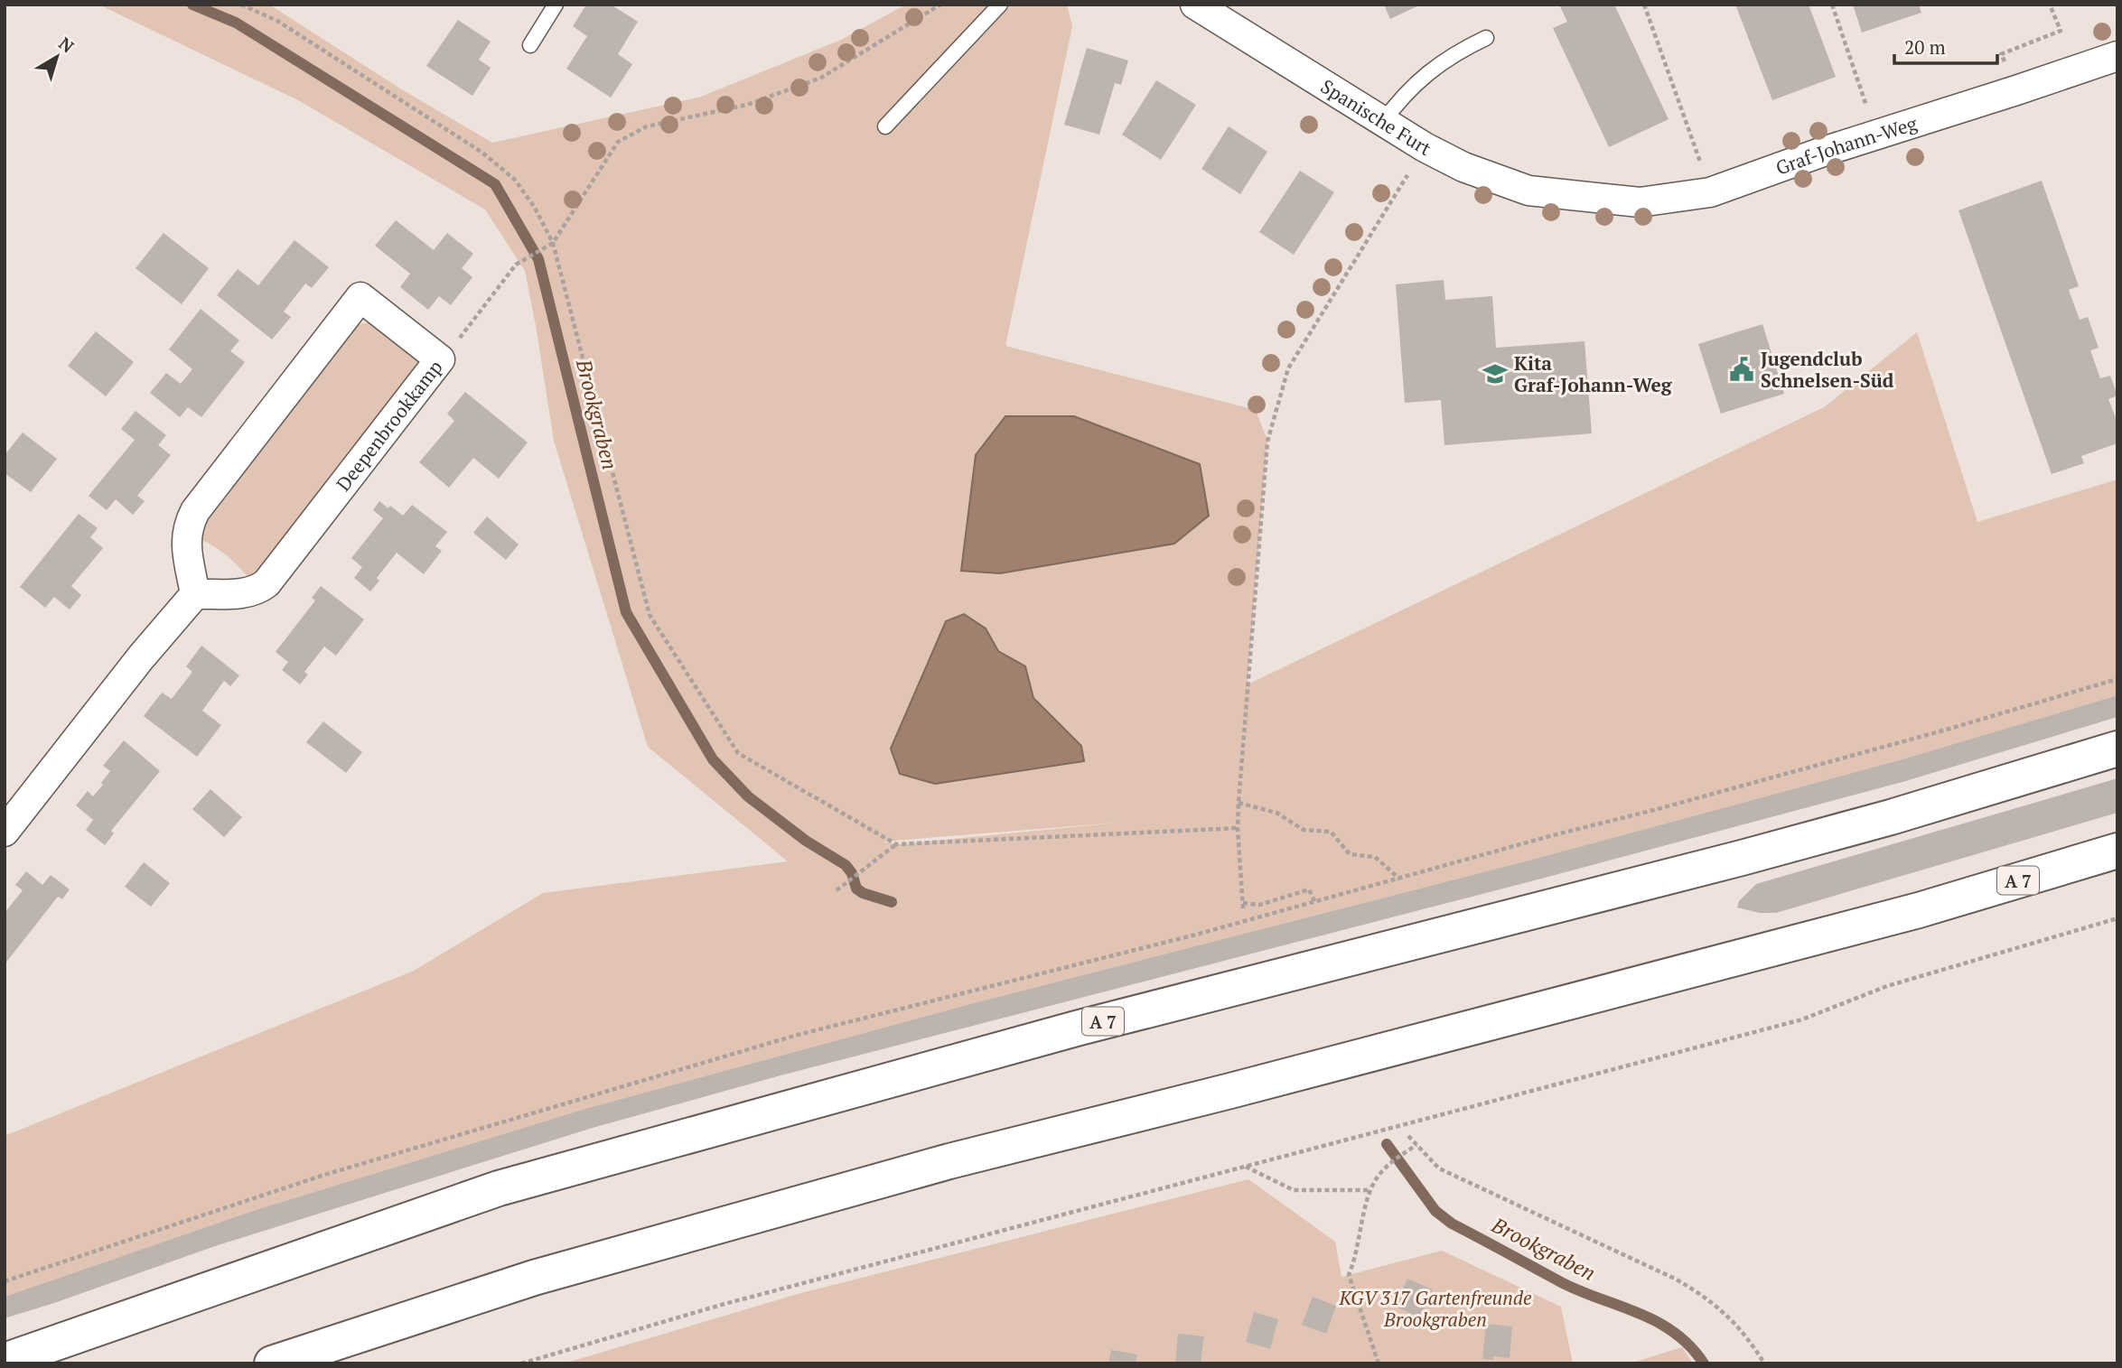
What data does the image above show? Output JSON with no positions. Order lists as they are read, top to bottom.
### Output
{
  "streets": {
    "highway": ["A 7"],
    "street": ["Spanische Furt", "Graf-Johann-Weg", "Deepenbrookkamp"]
  },
  "crossings": [
    ["Spanische Furt", "Graf-Johann-Weg"]
  ],
  "water": ["Brookgraben"],
  "parks": ["KGV 317 Gartenfreunde Brookgraben"],
  "places": {
    "public building": ["Jugendclub Schnelsen-Süd"],
    "school or university": ["Kita Graf-Johann-Weg"]
  },
  "scale_bar": "20 m",
  "north": "top right"
}
